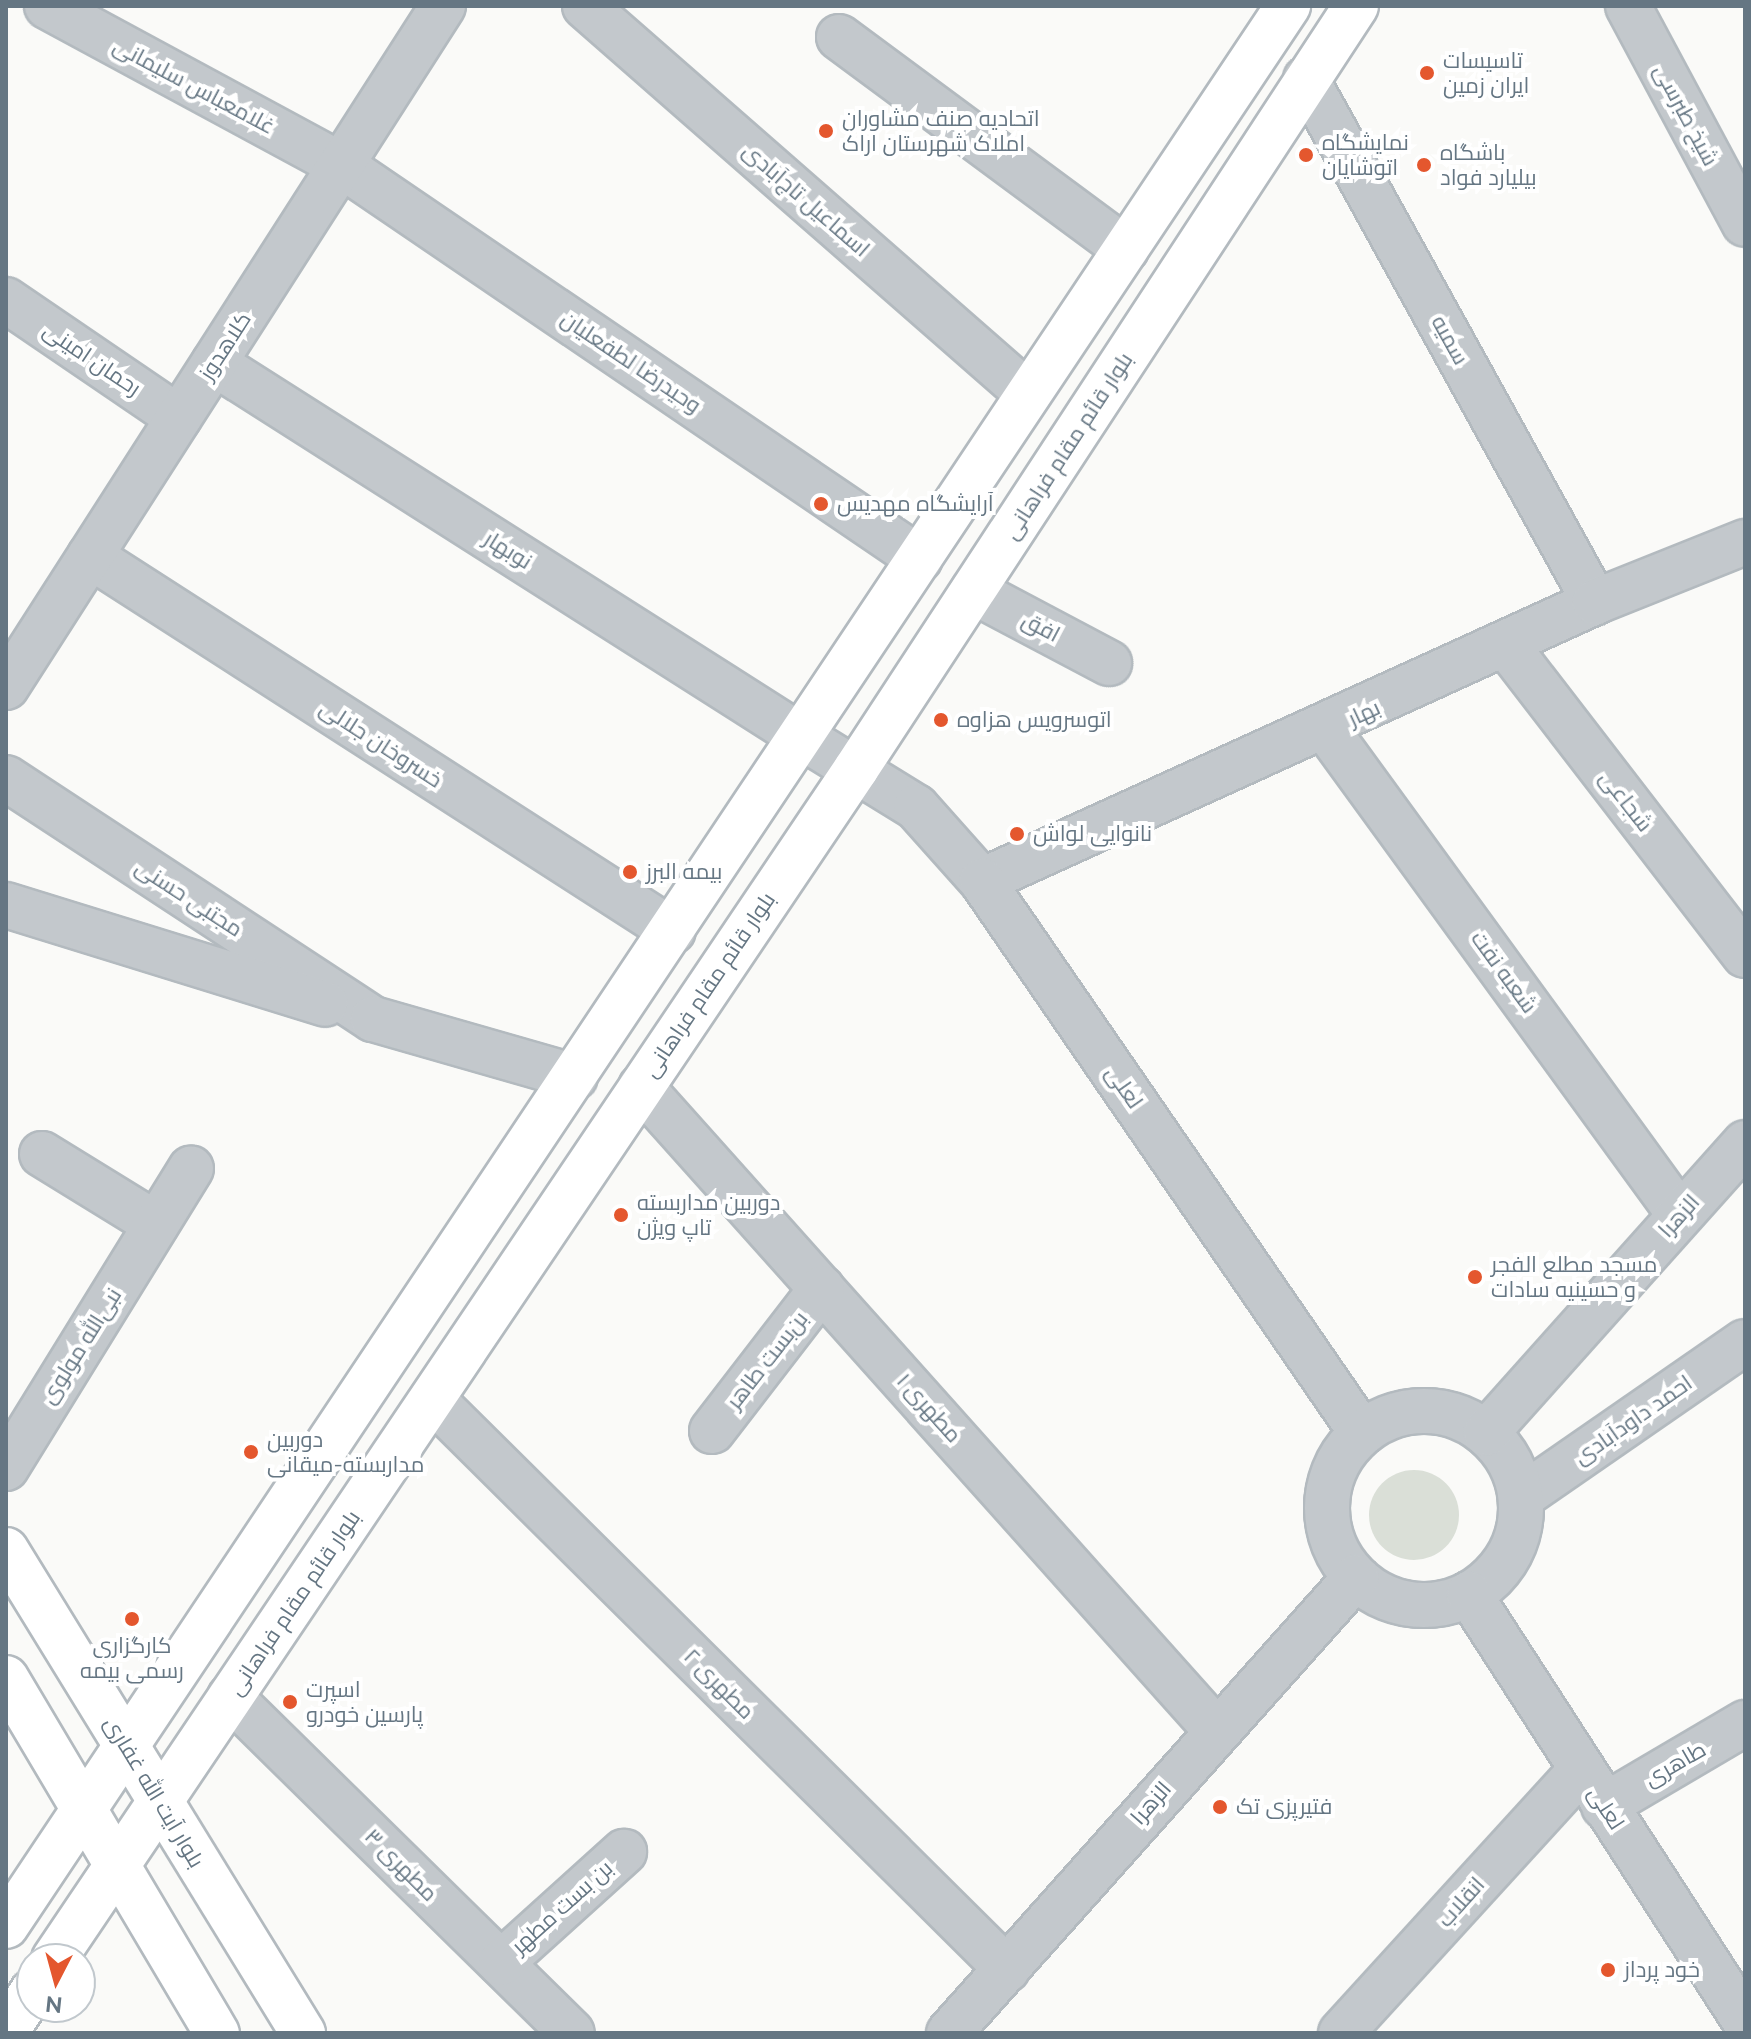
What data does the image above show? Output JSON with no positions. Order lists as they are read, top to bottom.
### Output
{
  "streets": {
    "main road": ["بلوار قائم مقام فراهانی", "بلوار آیت الله غفاری"],
    "street": [
      "غلامعباس سلیمانی",
      "شیخ طبرسی",
      "اسماعیل تاج‌آبادی",
      "سمیه",
      "کلاهدوز",
      "رحمان امینی",
      "وحیدرضا لطفعلیان",
      "نوبهار",
      "افق",
      "بهار",
      "خسروخان جلالی",
      "شجاعی",
      "مجتبی حسنی",
      "شعبه نفت",
      "لعلی",
      "الزهرا",
      "نبی‌الله مولوی",
      "بن‌بست طاهر",
      "مطهری ۱",
      "احمد داودآبادی",
      "مطهری ۲",
      "طاهری",
      "مطهری ۳",
      "انقلاب",
      "بن بست مطهر"
    ]
  },
  "crossings": [
    ["غلامعباس سلیمانی", "کلاهدوز"],
    ["غلامعباس سلیمانی", "وحیدرضا لطفعلیان"],
    ["سمیه", "بلوار قائم مقام فراهانی"],
    ["سمیه", "بهار"],
    ["کلاهدوز", "رحمان امینی"],
    ["کلاهدوز", "وحیدرضا لطفعلیان"],
    ["کلاهدوز", "نوبهار"],
    ["کلاهدوز", "خسروخان جلالی"],
    ["بلوار قائم مقام فراهانی", "نوبهار"],
    ["بلوار قائم مقام فراهانی", "افق"],
    ["بلوار قائم مقام فراهانی", "لعلی"],
    ["بلوار قائم مقام فراهانی", "مطهری ۱"],
    ["بلوار قائم مقام فراهانی", "مطهری ۲"],
    ["بلوار قائم مقام فراهانی", "بلوار آیت الله غفاری"],
    ["بلوار قائم مقام فراهانی", "مطهری ۳"],
    ["نوبهار", "لعلی"],
    ["بهار", "شجاعی"],
    ["بهار", "شعبه نفت"],
    ["بهار", "لعلی"],
    ["شعبه نفت", "الزهرا"],
    ["لعلی", "الزهرا"],
    ["لعلی", "احمد داودآبادی"],
    ["لعلی", "طاهری"],
    ["لعلی", "انقلاب"],
    ["الزهرا", "مطهری ۱"],
    ["الزهرا", "احمد داودآبادی"],
    ["الزهرا", "مطهری ۲"],
    ["بن‌بست طاهر", "مطهری ۱"],
    ["طاهری", "انقلاب"],
    ["مطهری ۳", "بن بست مطهر"]
  ],
  "places": [
    "تاسیسات ایران زمین",
    "اتحادیه صنف مشاوران املاک شهرستان اراک",
    "نمایشگاه اتوشایان",
    "باشگاه بیلیارد فواد",
    "آرایشگاه مهدیس",
    "اتوسرویس هزاوه",
    "نانوایی لواش",
    "بیمه البرز",
    "دوربین مداربسته تاپ ویژن",
    "مسجد مطلع الفجر و حسینیه سادات",
    "دوربین مداربسته-میقانی",
    "کارگزاری رسمی بیمه",
    "اسپرت پارسین خودرو",
    "فتیرپزی تک",
    "خود پرداز"
  ],
  "north": "bottom"
}
